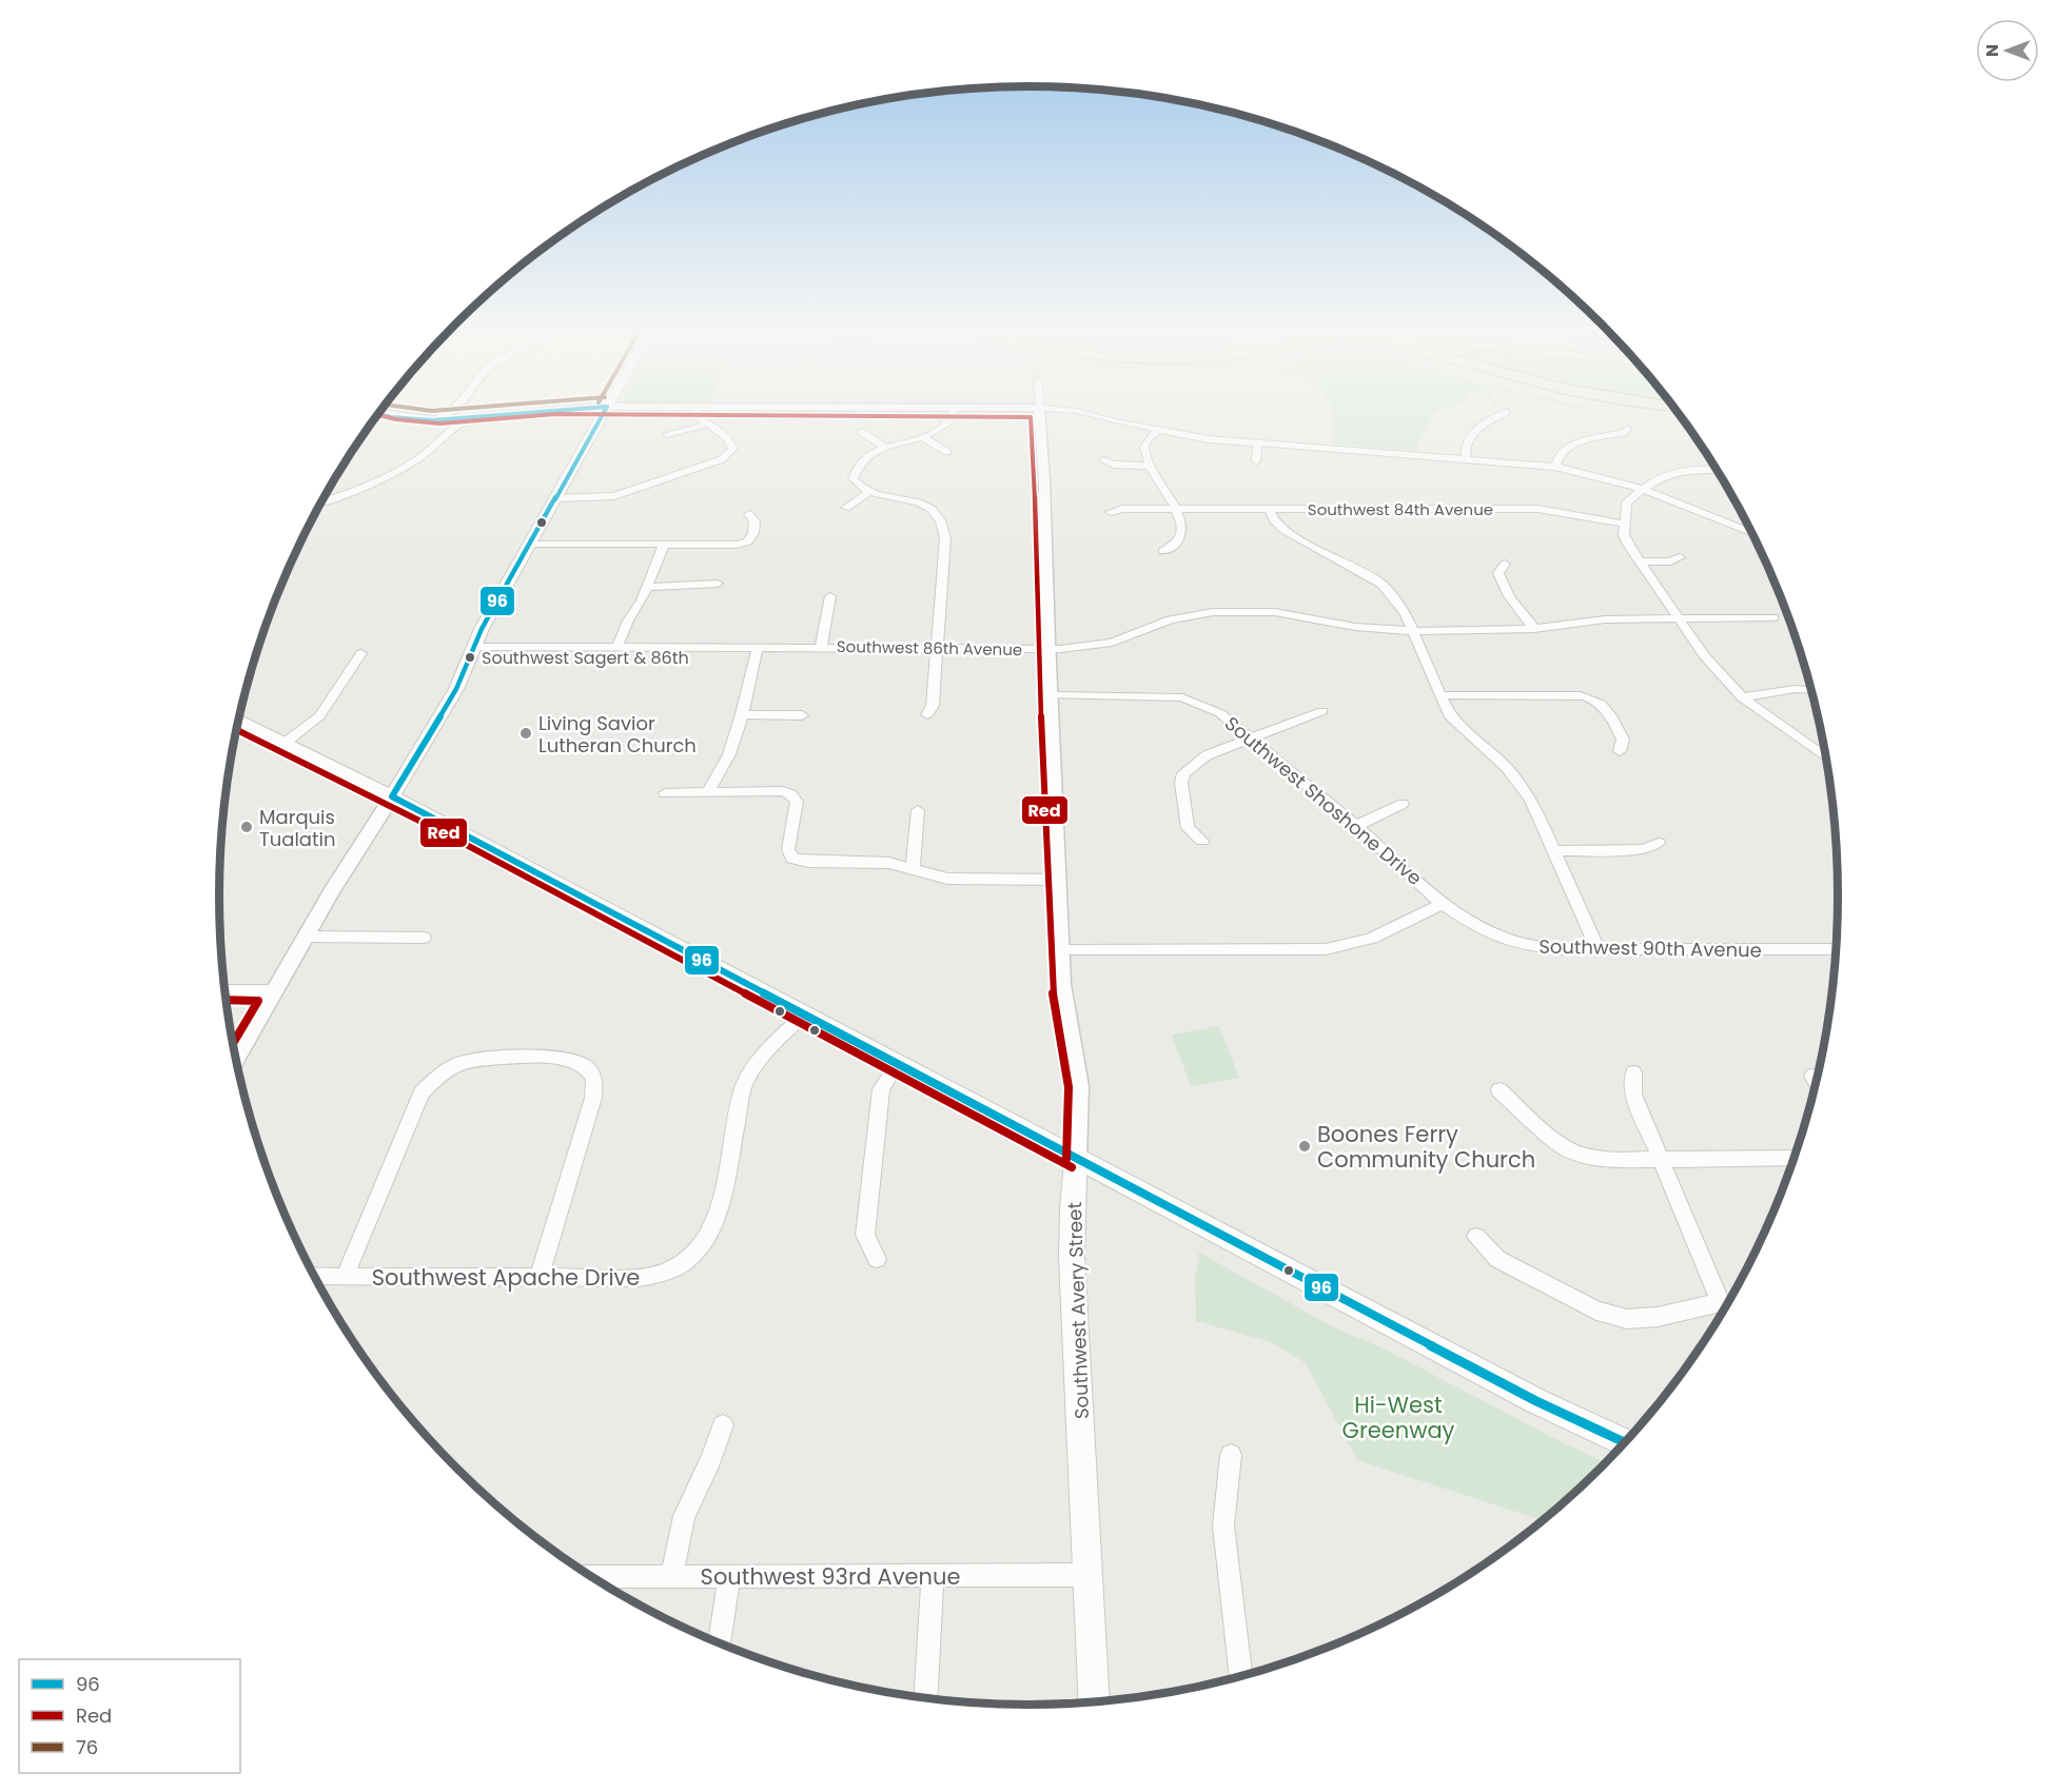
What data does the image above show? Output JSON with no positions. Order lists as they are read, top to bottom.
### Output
{
  "streets": {
    "main road": ["Southwest Avery Street"],
    "street": [
      "Southwest 84th Avenue",
      "Southwest 86th Avenue",
      "Southwest Shoshone Drive",
      "Southwest 90th Avenue",
      "Southwest Apache Drive",
      "Southwest 93rd Avenue"
    ]
  },
  "crossings": [
    ["Southwest 86th Avenue", "Southwest Avery Street"],
    ["Southwest Shoshone Drive", "Southwest 90th Avenue"],
    ["Southwest Shoshone Drive", "Southwest Avery Street"],
    ["Southwest Avery Street", "Southwest 93rd Avenue"]
  ],
  "parks": ["Hi-West Greenway"],
  "places": [
    "Southwest Sagert & 86th",
    "Living Savior Lutheran Church",
    "Marquis Tualatin",
    "Boones Ferry Community Church"
  ],
  "lines": ["transit line 96", "transit line 76", "transit line Red"],
  "legend": ["96", "Red", "76"],
  "north": "left"
}
